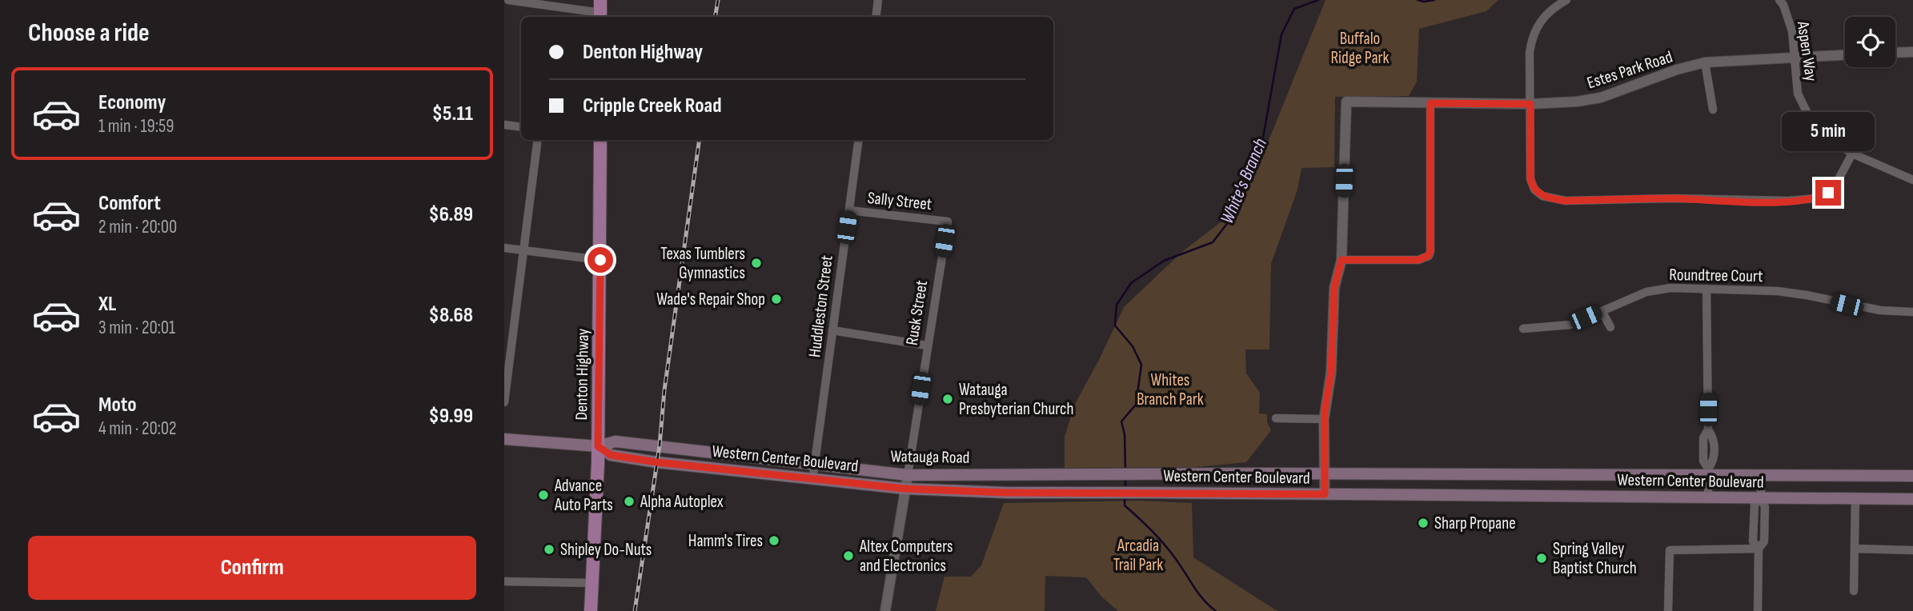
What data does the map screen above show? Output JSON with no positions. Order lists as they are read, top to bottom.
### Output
{
  "streets": {
    "main road": ["Denton Highway", "Watauga Road", "Western Center Boulevard"],
    "street": [
      "Aspen Way",
      "Estes Park Road",
      "Sally Street",
      "Roundtree Court",
      "Huddleston Street",
      "Rusk Street"
    ]
  },
  "crossings": [
    ["Aspen Way", "Estes Park Road"],
    ["Sally Street", "Huddleston Street"],
    ["Sally Street", "Rusk Street"],
    ["Huddleston Street", "Watauga Road"],
    ["Huddleston Street", "Western Center Boulevard"],
    ["Rusk Street", "Watauga Road"],
    ["Denton Highway", "Watauga Road"],
    ["Denton Highway", "Western Center Boulevard"],
    ["Watauga Road", "Western Center Boulevard"]
  ],
  "water": ["White's Branch"],
  "parks": ["Buffalo Ridge Park", "Whites Branch Park", "Arcadia Trail Park"],
  "places": [
    "Texas Tumblers Gymnastics",
    "Wade's Repair Shop",
    "Watauga Presbyterian Church",
    "Advance Auto Parts",
    "Alpha Autoplex",
    "Sharp Propane",
    "Hamm's Tires",
    "Shipley Do-Nuts",
    "Altex Computers and Electronics",
    "Spring Valley Baptist Church"
  ],
  "page": {
    "heading": "Choose a ride",
    "banner": ["Denton Highway", "Cripple Creek Road"],
    "list": [
      {
        "name": "Economy",
        "note": "1 min · 19:59",
        "value": "$5.11"
      },
      {
        "name": "Comfort",
        "note": "2 min · 20:00",
        "value": "$6.89"
      },
      {
        "name": "XL",
        "note": "3 min · 20:01",
        "value": "$8.68"
      },
      {
        "name": "Moto",
        "note": "4 min · 20:02",
        "value": "$9.99"
      }
    ],
    "bubble": "5 min",
    "buttons": "Confirm"
  }
}
